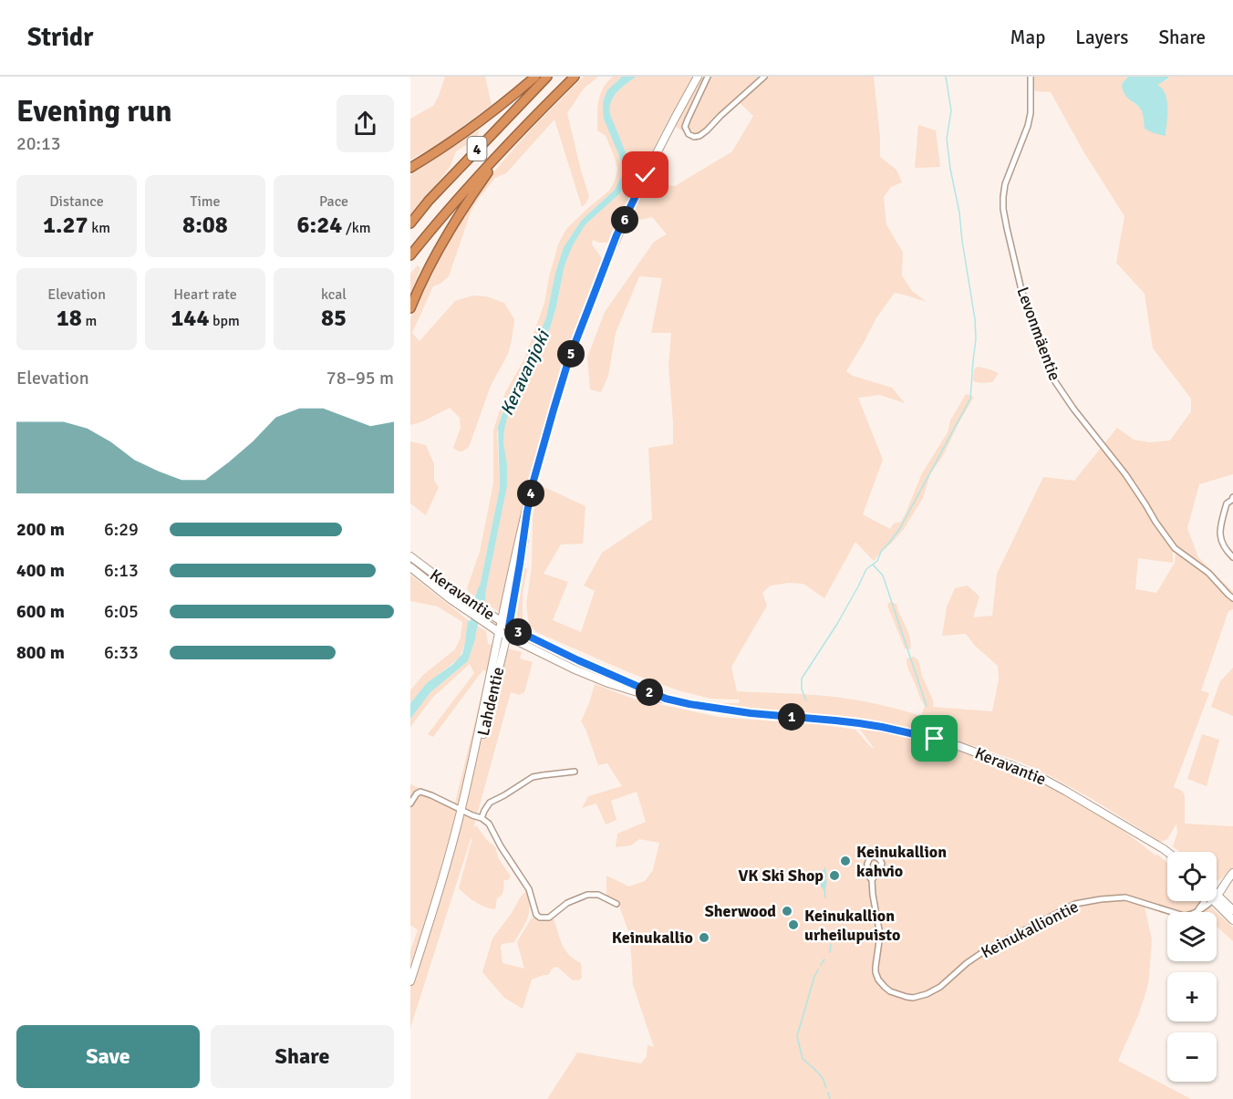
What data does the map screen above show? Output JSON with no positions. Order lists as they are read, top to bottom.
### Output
{
  "streets": {
    "highway": ["4"],
    "main road": ["Keravantie", "Lahdentie"],
    "street": ["Levonmäentie", "Keinukalliontie"]
  },
  "crossings": [
    ["Keravantie", "Lahdentie"]
  ],
  "water": ["Keravanjoki"],
  "places": [
    "Keinukallion kahvio",
    "VK Ski Shop",
    "Sherwood",
    "Keinukallion urheilupuisto",
    "Keinukallio"
  ],
  "page": {
    "header": "Stridr",
    "nav": ["Map", "Layers", "Share"],
    "heading": ["Evening run", "20:13"],
    "stats": [
      ["Distance", "1.27 km"],
      ["Time", "8:08"],
      ["Pace", "6:24 /km"],
      ["Elevation", "18 m"],
      ["Heart rate", "144 bpm"],
      ["kcal", "85"]
    ],
    "pins": [
      "6",
      "5",
      "4",
      "3",
      "2",
      "1"
    ],
    "chart": ["Elevation", "78–95 m"],
    "list": [
      {
        "name": "200 m",
        "note": "6:29"
      },
      {
        "name": "400 m",
        "note": "6:13"
      },
      {
        "name": "600 m",
        "note": "6:05"
      },
      {
        "name": "800 m",
        "note": "6:33"
      }
    ],
    "map_buttons": ["+", "−"],
    "buttons": ["Save", "Share"]
  }
}
